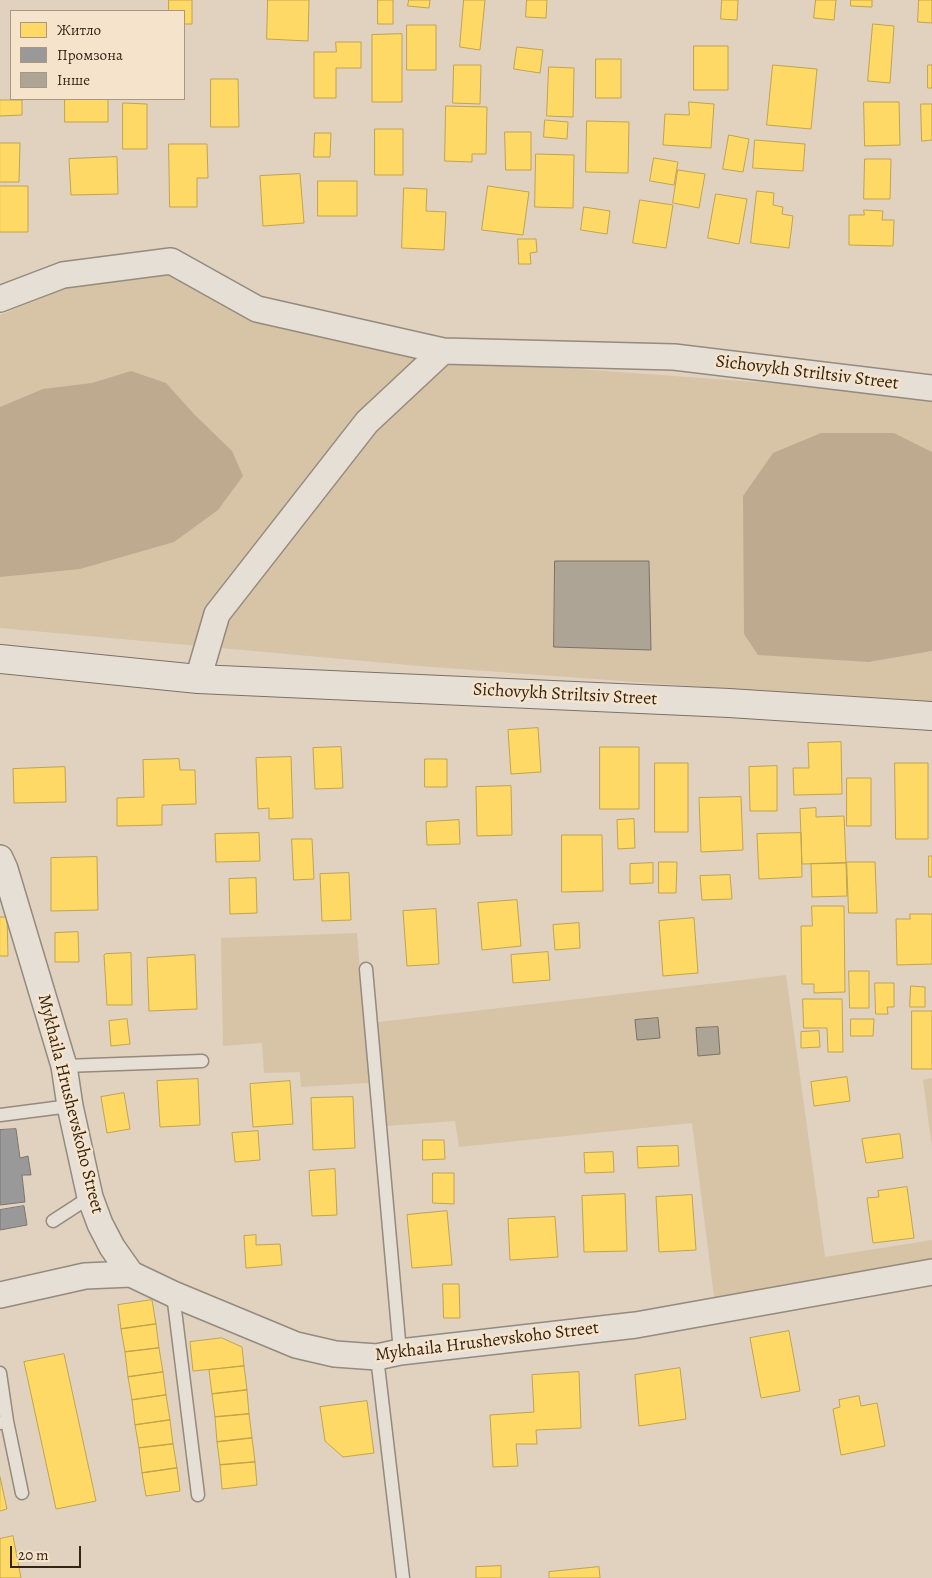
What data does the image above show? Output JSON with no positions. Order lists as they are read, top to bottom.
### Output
{
  "streets": {
    "street": ["Sichovykh Striltsiv Street", "Mykhaila Hrushevskoho Street"]
  },
  "legend": ["Житло", "Промзона", "Інше"],
  "scale_bar": "20 m"
}
